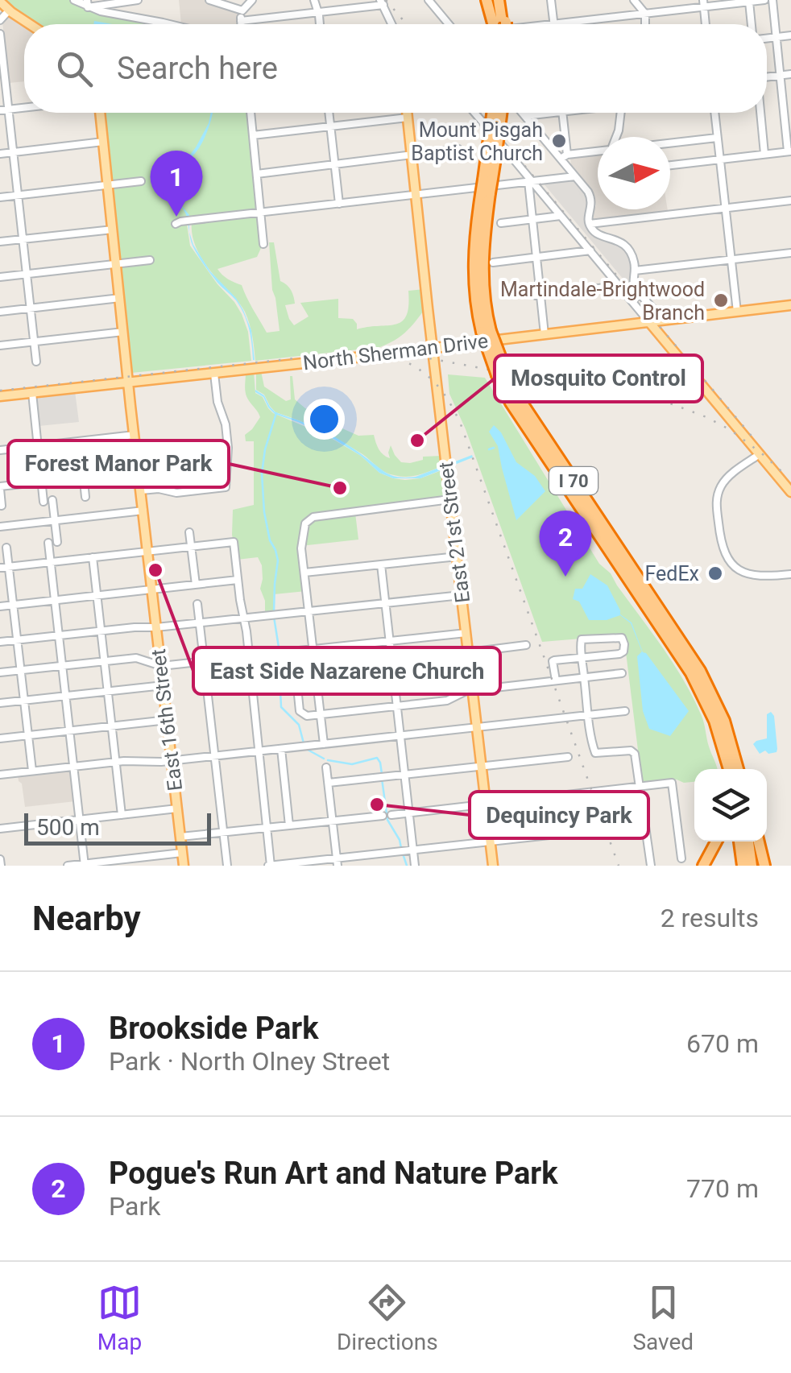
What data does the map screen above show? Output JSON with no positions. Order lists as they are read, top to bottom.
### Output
{
  "streets": {
    "highway": ["I 70"],
    "main road": ["North Sherman Drive", "East 21st Street", "East 16th Street"]
  },
  "crossings": [
    ["North Sherman Drive", "East 21st Street"],
    ["North Sherman Drive", "East 16th Street"]
  ],
  "places": [
    "Mount Pisgah Baptist Church",
    "Martindale-Brightwood Branch",
    "Mosquito Control",
    "Forest Manor Park",
    "East Side Nazarene Church",
    "FedEx",
    "Dequincy Park"
  ],
  "scale_bar": "500 m",
  "north": "right",
  "page": {
    "search": "Search here",
    "pins": ["1", "2"],
    "scale": "500 m",
    "heading": ["Nearby", "2 results"],
    "list": [
      {
        "mark": "1",
        "name": "Brookside Park",
        "note": "Park · North Olney Street",
        "value": "670 m"
      },
      {
        "mark": "2",
        "name": "Pogue's Run Art and Nature Park",
        "note": "Park",
        "value": "770 m"
      }
    ],
    "nav": ["Map", "Directions", "Saved"]
  }
}
